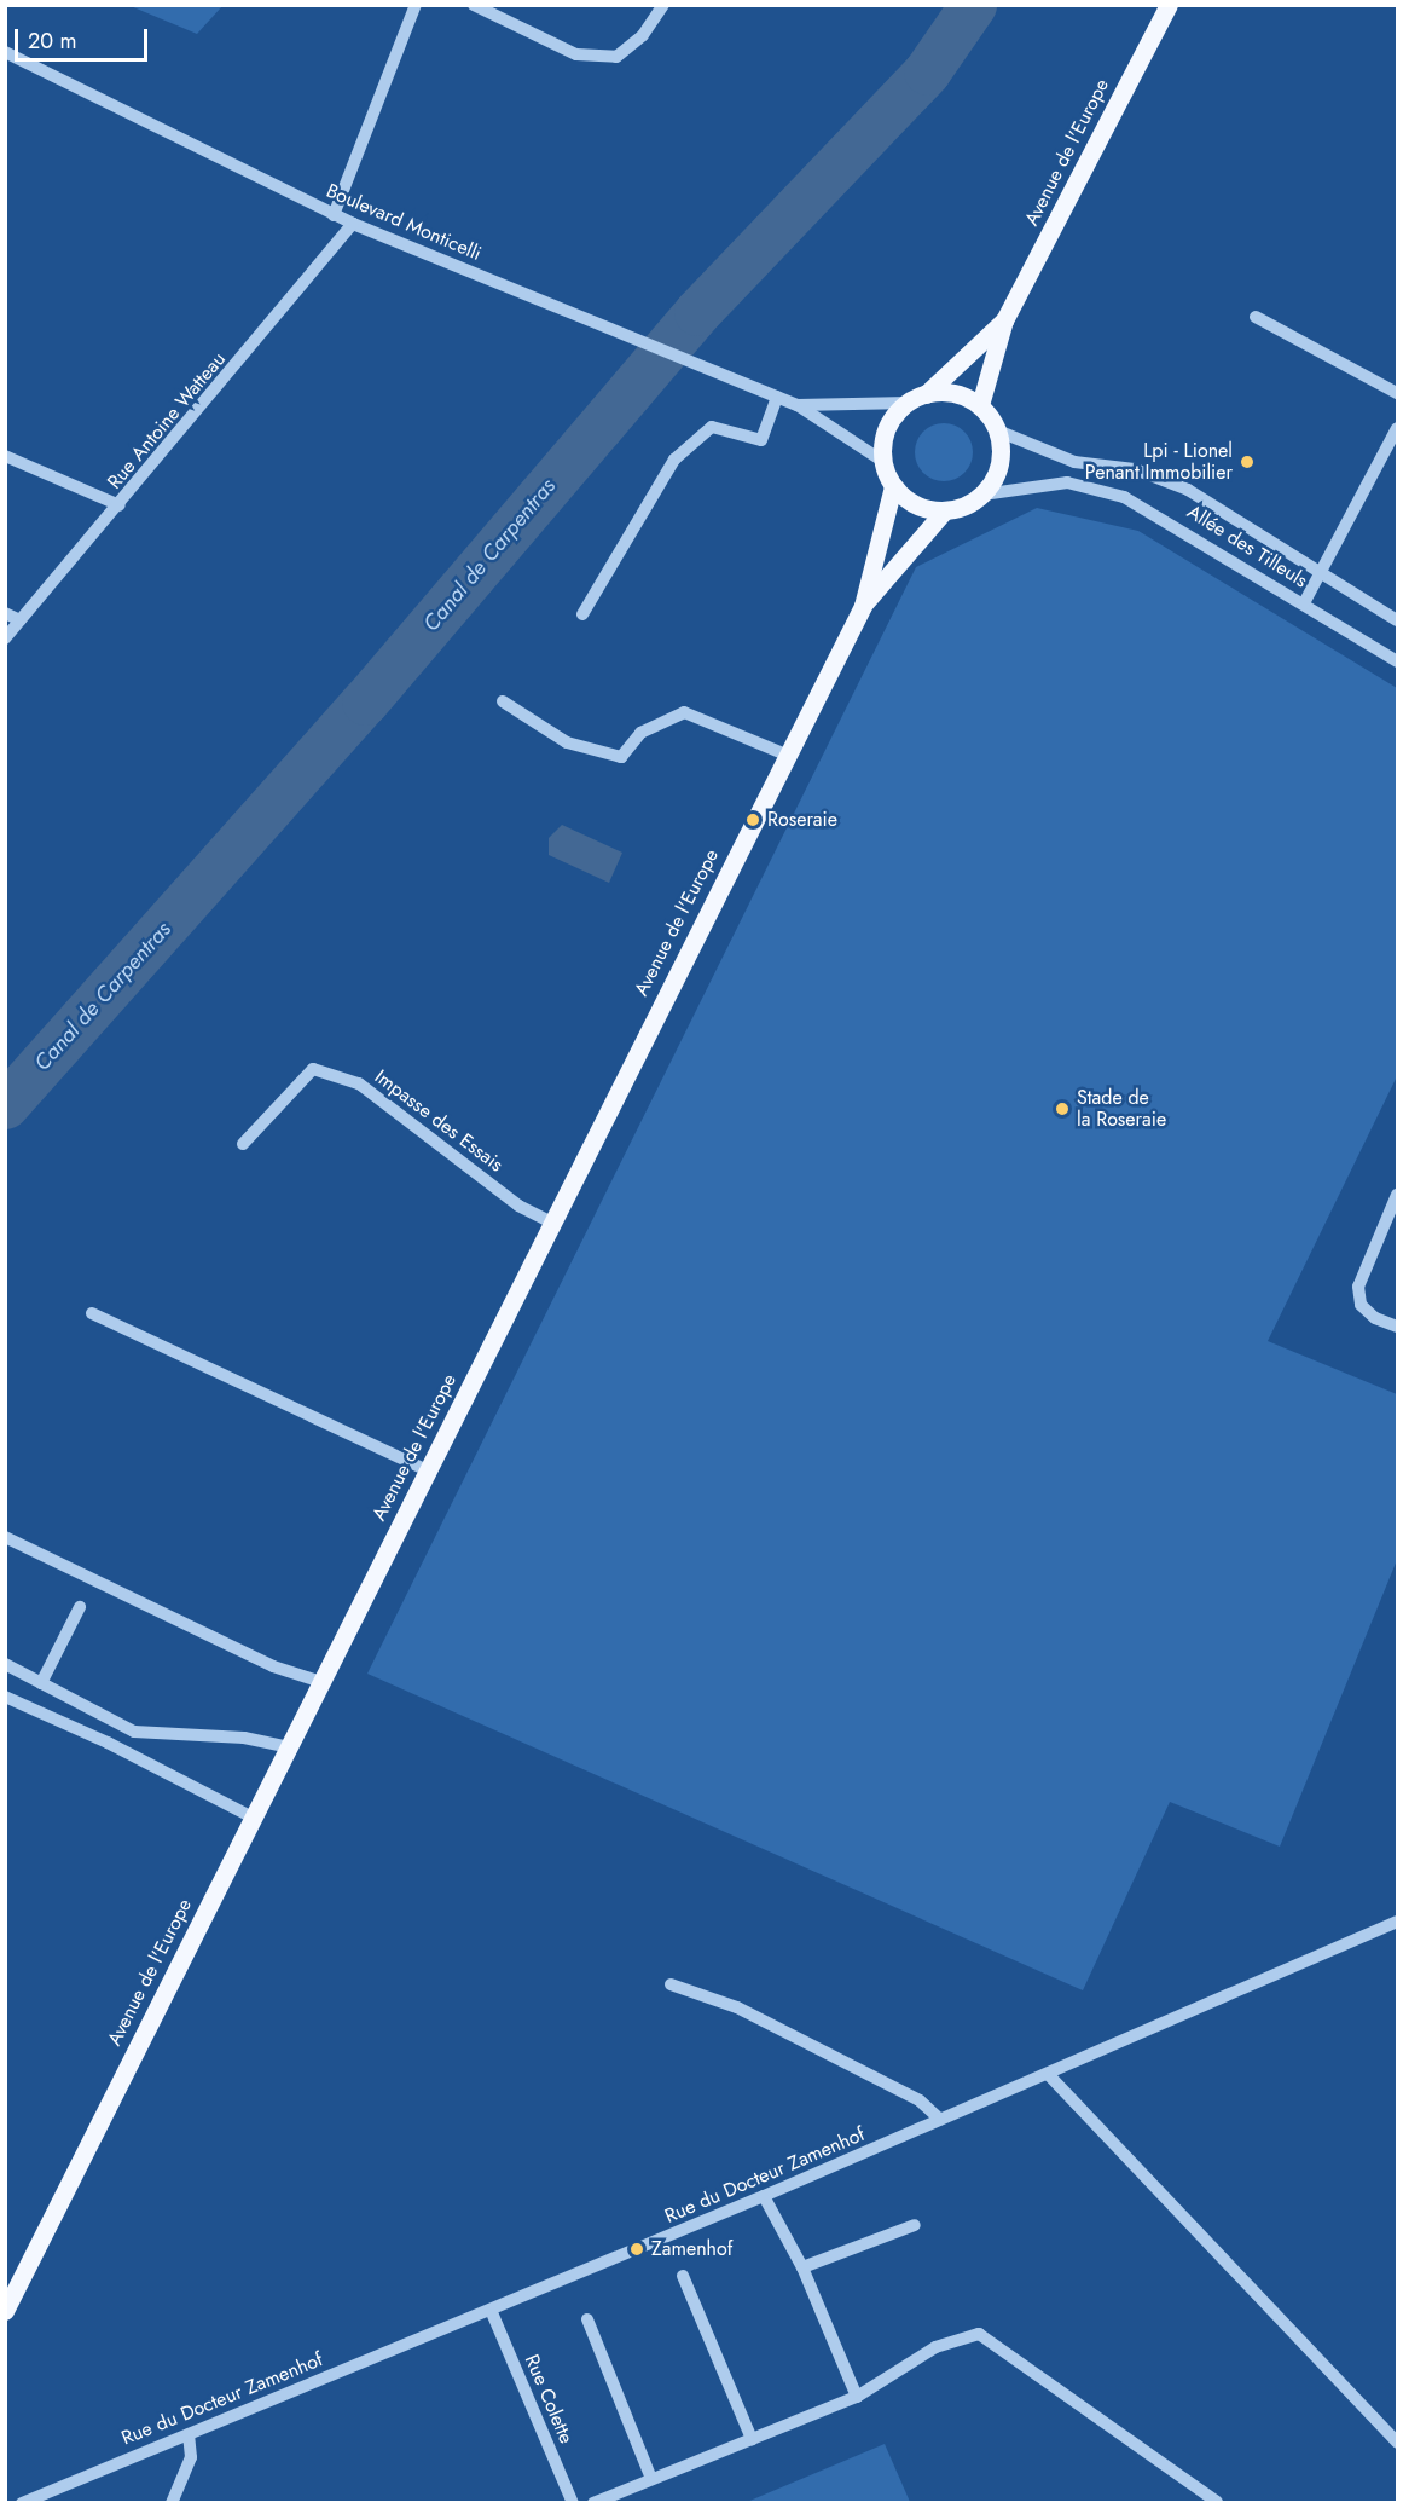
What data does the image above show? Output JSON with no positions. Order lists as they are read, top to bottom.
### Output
{
  "streets": {
    "main road": ["Avenue de l'Europe"],
    "street": [
      "Boulevard Monticelli",
      "Rue Antoine Watteau",
      "Allée des Tilleuls",
      "Impasse des Essais",
      "Rue du Docteur Zamenhof",
      "Rue Colette"
    ]
  },
  "crossings": [
    ["Avenue de l'Europe", "Boulevard Monticelli"],
    ["Avenue de l'Europe", "Allée des Tilleuls"],
    ["Avenue de l'Europe", "Impasse des Essais"],
    ["Boulevard Monticelli", "Rue Antoine Watteau"],
    ["Boulevard Monticelli", "Allée des Tilleuls"],
    ["Rue du Docteur Zamenhof", "Rue Colette"]
  ],
  "water": ["Canal de Carpentras"],
  "places": [
    "Lpi - Lionel Penant Immobilier",
    "Roseraie",
    "Stade de la Roseraie",
    "Zamenhof"
  ],
  "scale_bar": "20 m"
}
